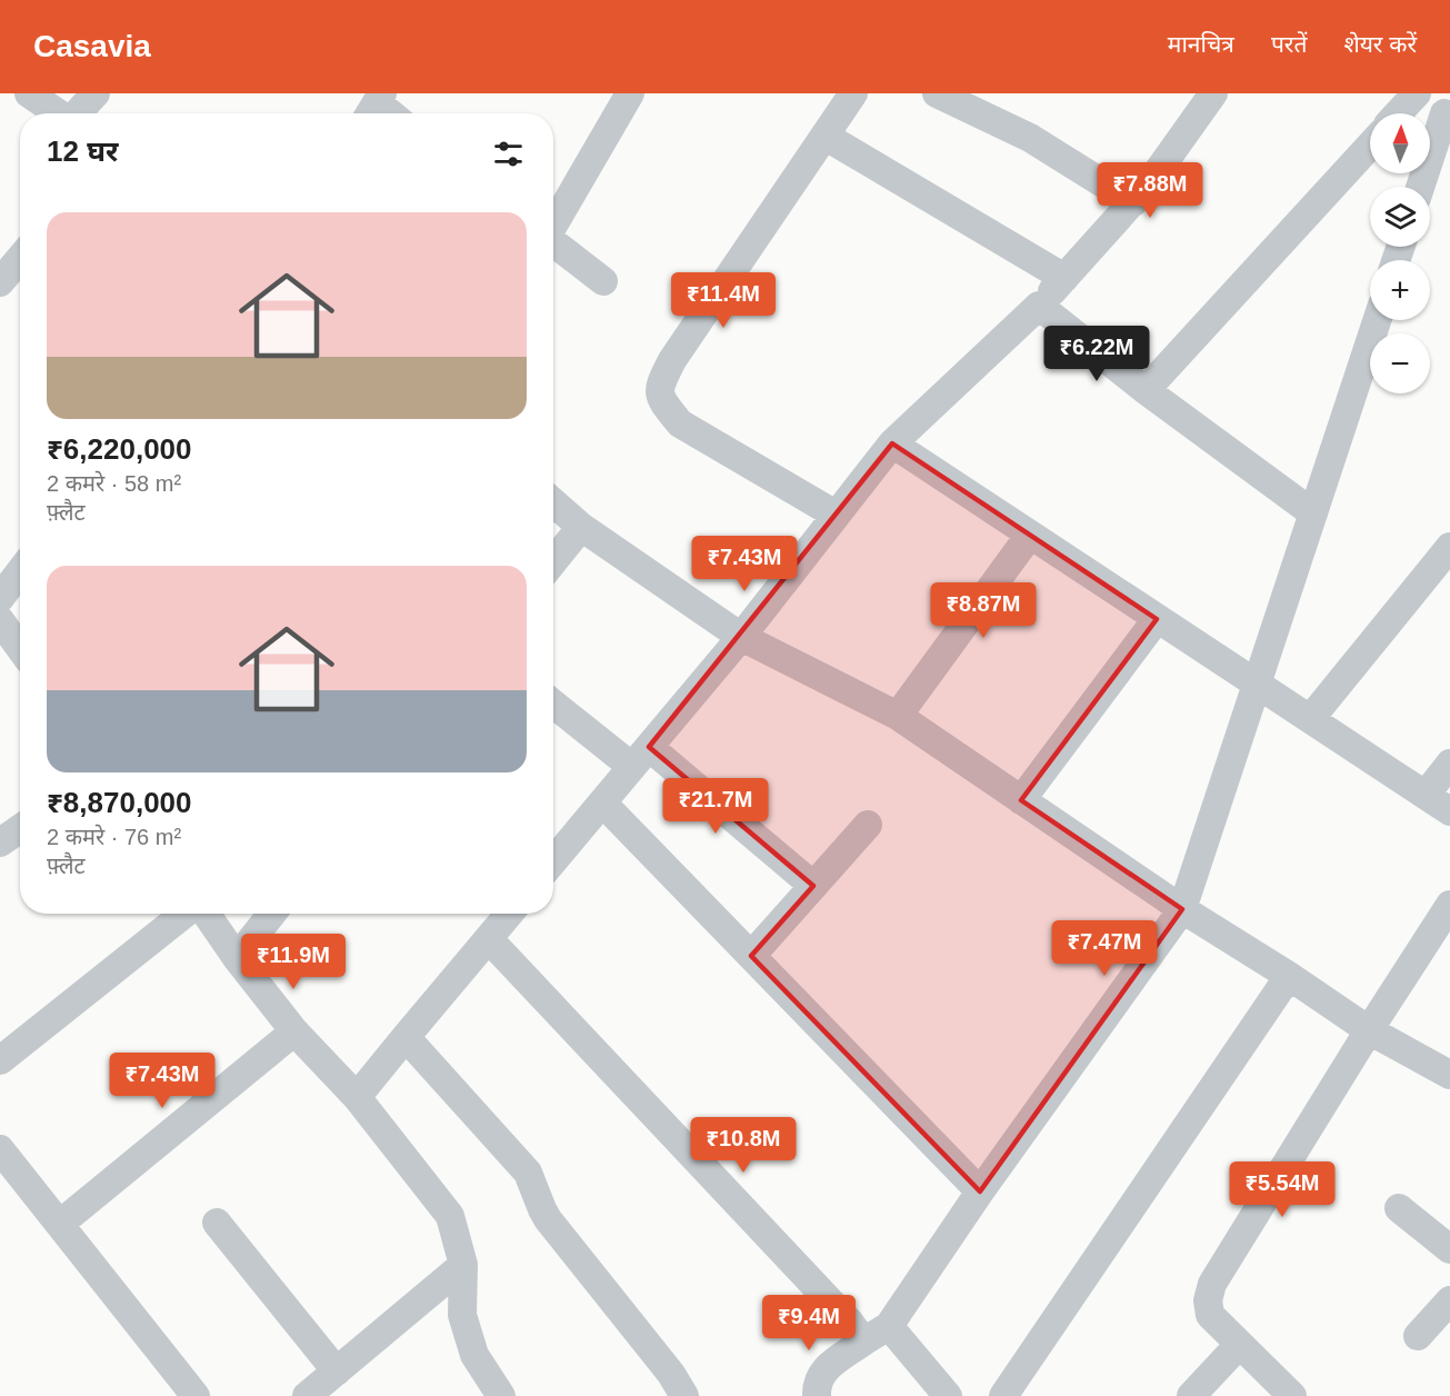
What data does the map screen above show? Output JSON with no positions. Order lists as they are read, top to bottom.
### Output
{
  "north": "top",
  "page": {
    "header": "Casavia",
    "nav": ["मानचित्र", "परतें", "शेयर करें"],
    "map_buttons": ["+", "−"],
    "heading": "12 घर",
    "price": [
      "₹7.88M",
      "₹11.4M",
      "₹6.22M",
      "₹7.43M",
      "₹8.87M",
      "₹21.7M",
      "₹7.47M",
      "₹11.9M",
      "₹7.43M",
      "₹10.8M",
      "₹5.54M",
      "₹9.4M"
    ],
    "list": [
      {
        "name": "₹6,220,000",
        "note": "2 कमरे · 58 m² · फ़्लैट"
      },
      {
        "name": "₹8,870,000",
        "note": "2 कमरे · 76 m² · फ़्लैट"
      }
    ]
  }
}
